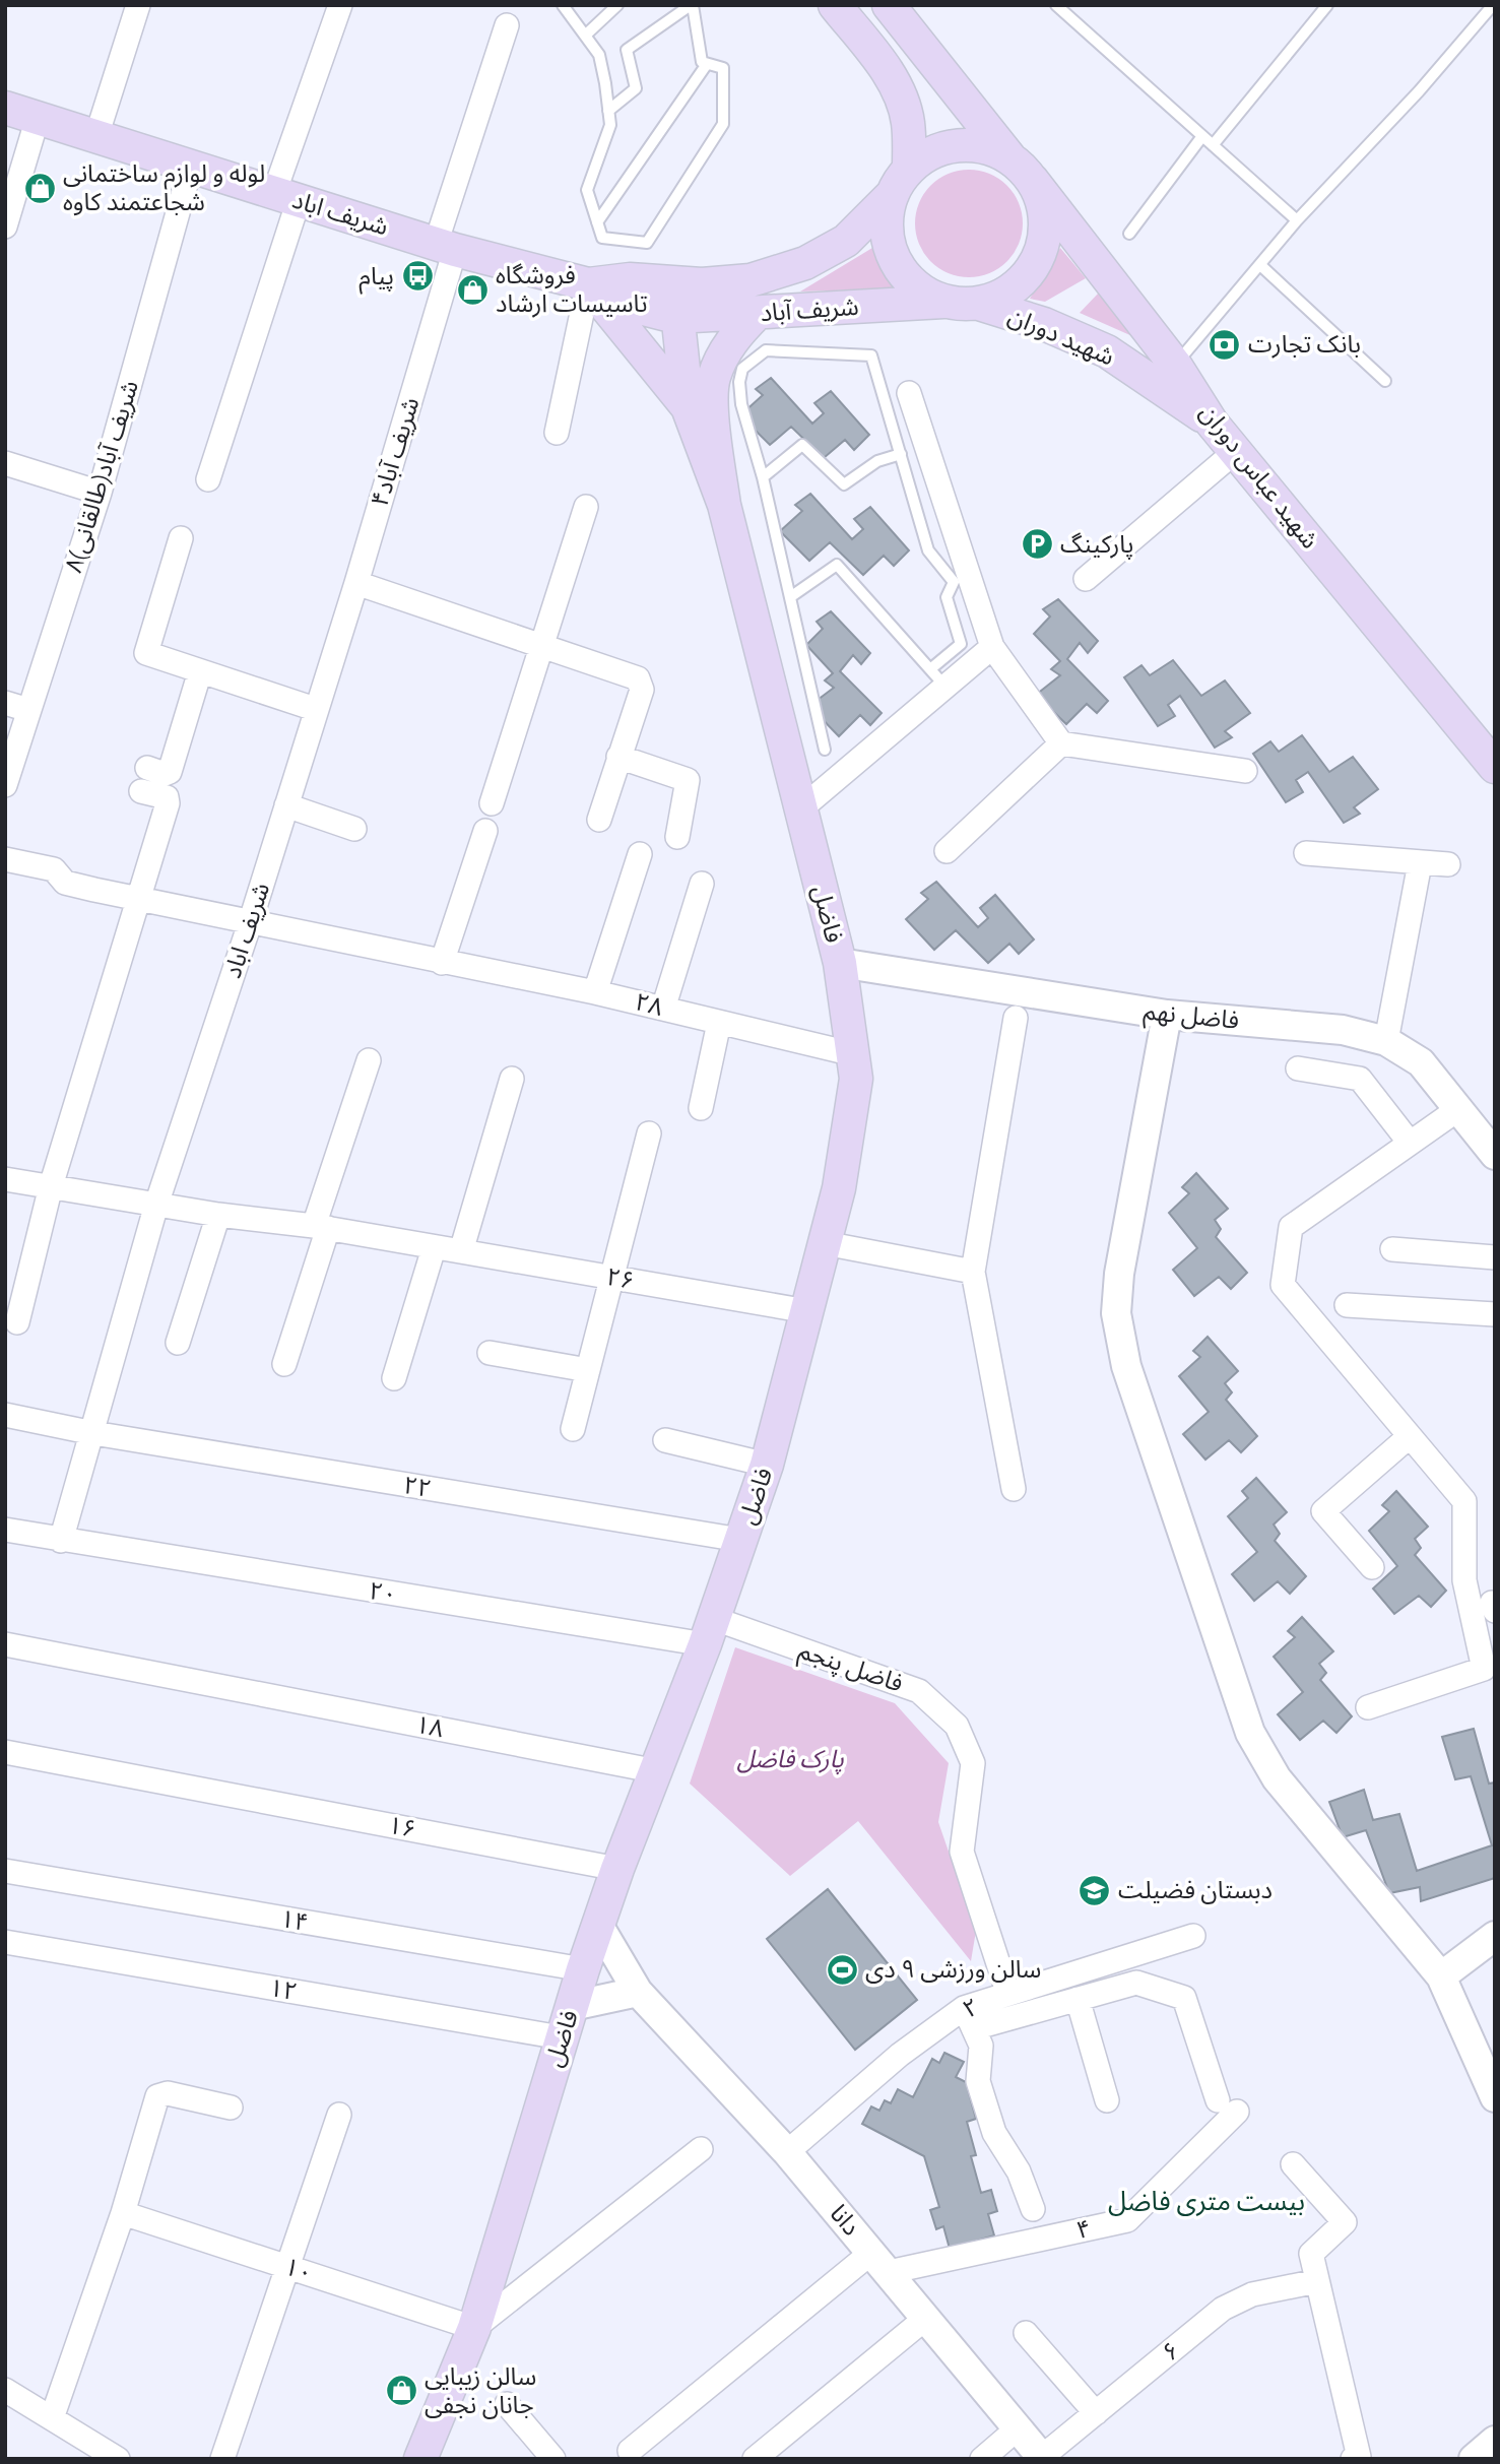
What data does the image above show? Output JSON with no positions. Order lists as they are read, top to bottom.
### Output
{
  "streets": {
    "main road": [
      "شریف اباد",
      "شریف آباد",
      "شهید دوران",
      "شهید عباس دوران",
      "فاضل"
    ],
    "street": [
      "۴شریف آباد",
      "۸شریف آباد(طالقانی)",
      "۲۸",
      "فاضل نهم",
      "۲۶",
      "۲۲",
      "۲۰",
      "فاضل پنجم",
      "۱۸",
      "۱۶",
      "۱۴",
      "۱۲",
      "۲",
      "دانا",
      "۴",
      "۱۰",
      "۶"
    ]
  },
  "crossings": [
    ["شریف اباد", "شریف آباد"],
    ["شریف اباد", "۴شریف آباد"],
    ["شریف اباد", "۸شریف آباد(طالقانی)"],
    ["شریف اباد", "۲۸"],
    ["شریف اباد", "۲۶"],
    ["شریف اباد", "۲۲"],
    ["شریف اباد", "۲۰"],
    ["شریف آباد", "شهید دوران"],
    ["شریف آباد", "شهید عباس دوران"],
    ["شهید دوران", "شهید عباس دوران"],
    ["فاضل", "۲۸"],
    ["فاضل", "فاضل نهم"],
    ["فاضل", "۲۶"],
    ["فاضل", "۲۲"],
    ["فاضل", "۲۰"],
    ["فاضل", "فاضل پنجم"],
    ["فاضل", "۱۸"],
    ["فاضل", "۱۶"],
    ["فاضل", "۱۴"],
    ["فاضل", "۱۲"],
    ["فاضل", "دانا"],
    ["فاضل", "۱۰"],
    ["۲۰", "فاضل پنجم"],
    ["فاضل پنجم", "۲"],
    ["۲", "دانا"],
    ["دانا", "۴"],
    ["دانا", "۶"]
  ],
  "districts": ["بیست متری فاضل"],
  "parks": ["پارک فاضل"],
  "places": {
    "shop": ["لوله و لوازم ساختمانی شجاعتمند کاوه", "فروشگاه تاسیسات ارشاد", "سالن زیبایی جانان نجفی"],
    "bus stop": ["پیام"],
    "bank": ["بانک تجارت"],
    "parking": ["پارکینگ"],
    "school or university": ["دبستان فضیلت"],
    "sports": ["سالن ورزشی ۹ دی"]
  }
}
